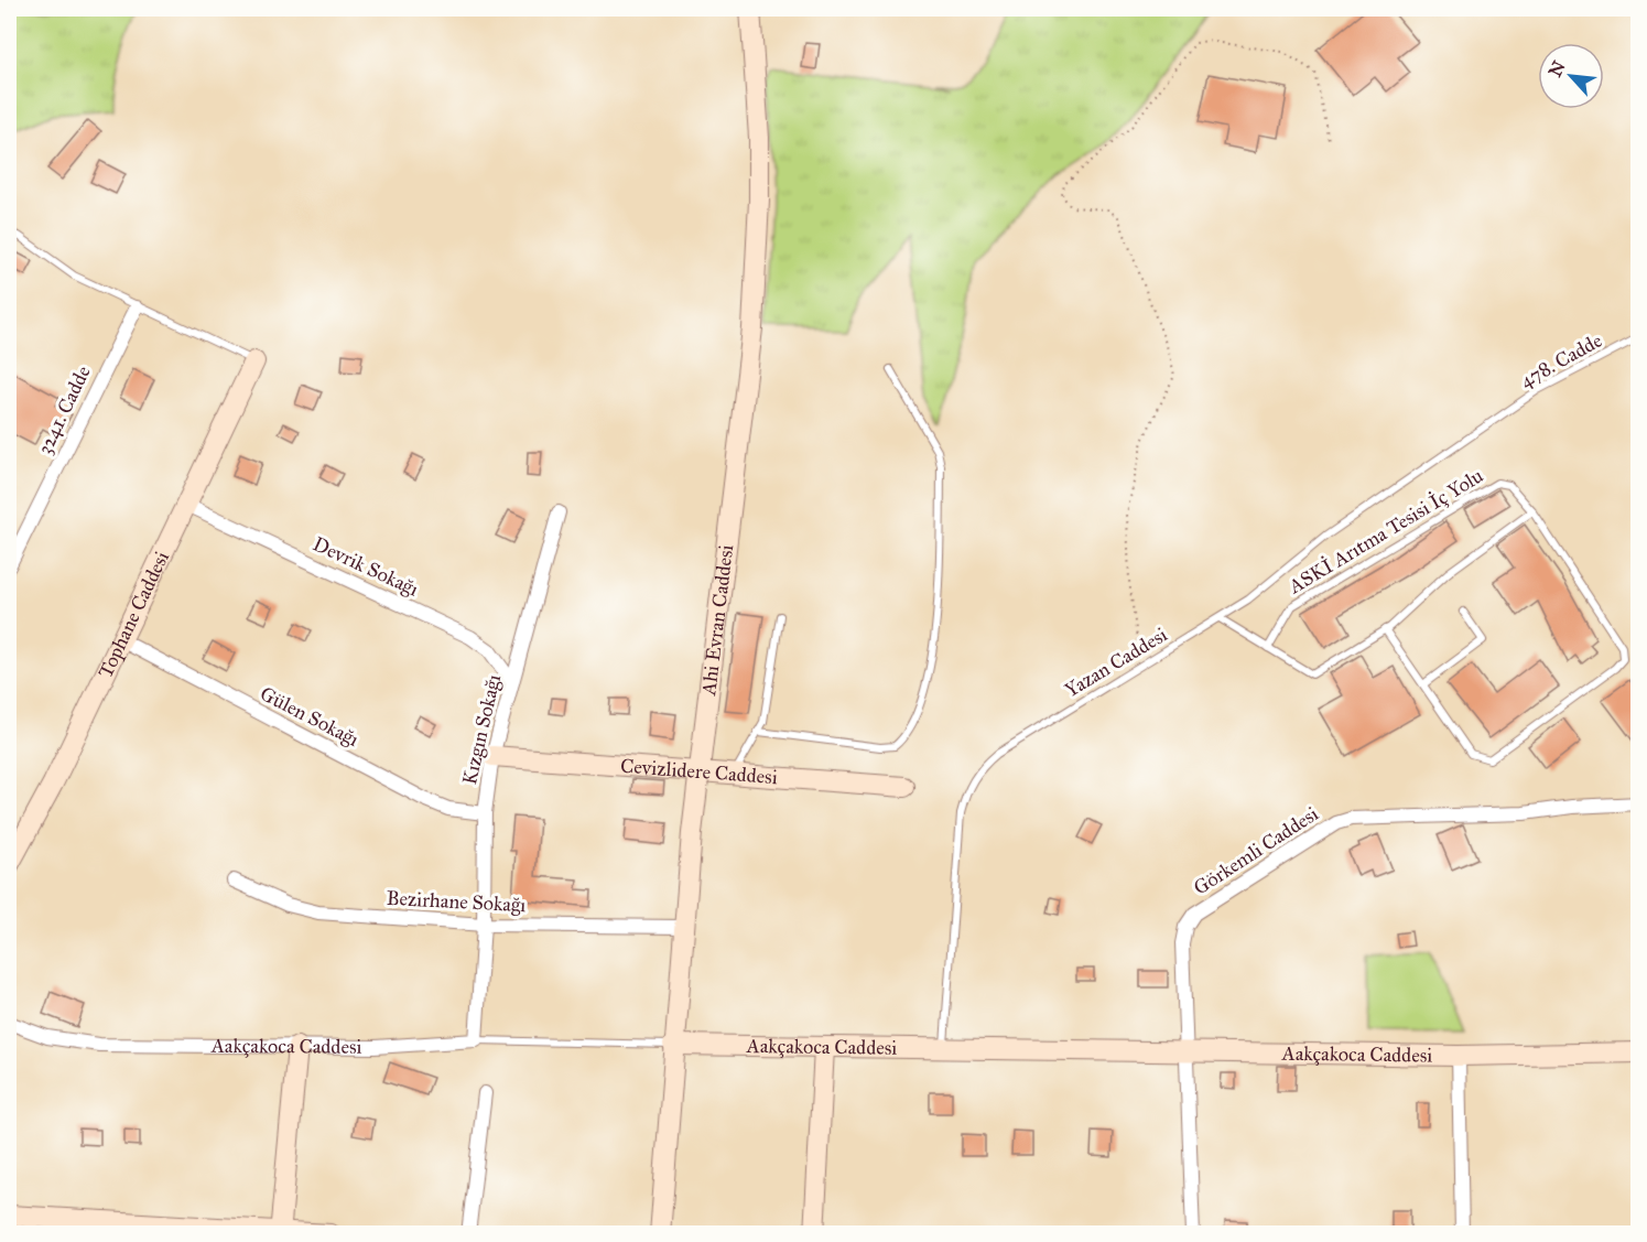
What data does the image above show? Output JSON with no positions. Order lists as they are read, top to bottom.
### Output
{
  "streets": {
    "street": [
      "3241. Cadde",
      "Devrik Sokağı",
      "Tophane Caddesi",
      "Ahi Evran Caddesi",
      "Gülen Sokağı",
      "Kızgın Sokağı",
      "Cevizlidere Caddesi",
      "Görkemli Caddesi",
      "Bezirhane Sokağı",
      "Aakçakoca Caddesi"
    ],
    "lane": ["478. Cadde", "ASKİ Arıtma Tesisi İç Yolu", "Yazan Caddesi"]
  },
  "crossings": [
    ["478. Cadde", "Yazan Caddesi"],
    ["Devrik Sokağı", "Tophane Caddesi"],
    ["Devrik Sokağı", "Kızgın Sokağı"],
    ["Tophane Caddesi", "Gülen Sokağı"],
    ["Ahi Evran Caddesi", "Cevizlidere Caddesi"],
    ["Ahi Evran Caddesi", "Bezirhane Sokağı"],
    ["Ahi Evran Caddesi", "Aakçakoca Caddesi"],
    ["Yazan Caddesi", "Aakçakoca Caddesi"],
    ["Gülen Sokağı", "Kızgın Sokağı"],
    ["Kızgın Sokağı", "Cevizlidere Caddesi"],
    ["Kızgın Sokağı", "Bezirhane Sokağı"],
    ["Kızgın Sokağı", "Aakçakoca Caddesi"],
    ["Görkemli Caddesi", "Aakçakoca Caddesi"]
  ],
  "north": "top left"
}
